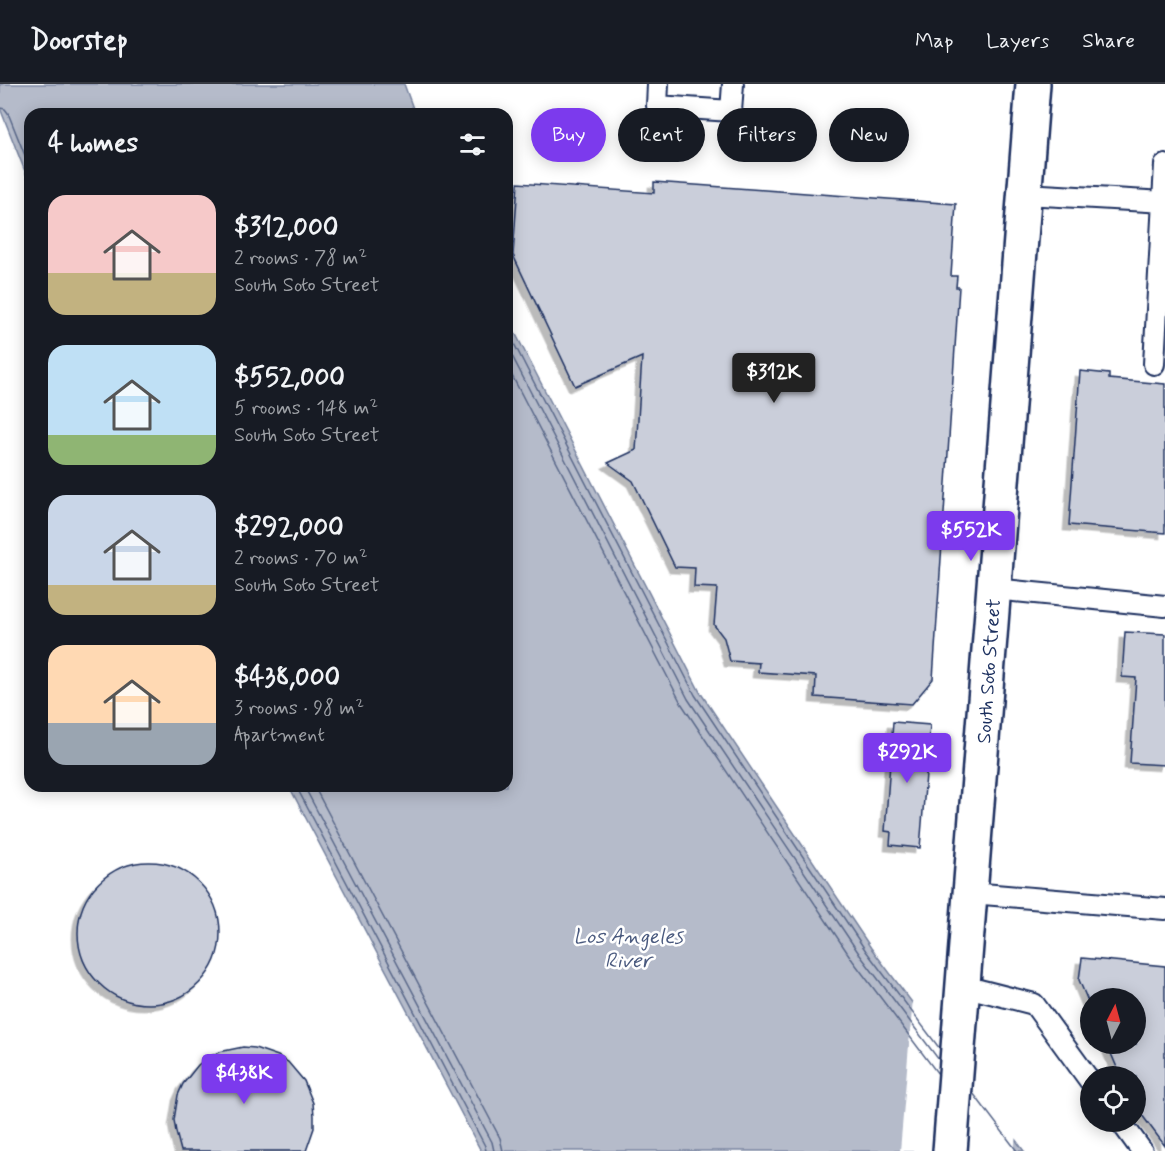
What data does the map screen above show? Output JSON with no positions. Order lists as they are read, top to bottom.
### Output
{
  "streets": {
    "main road": ["South Soto Street"]
  },
  "water": ["Los Angeles River"],
  "north": "top",
  "page": {
    "header": "Doorstep",
    "nav": ["Map", "Layers", "Share"],
    "chip": [
      "Buy",
      "Rent",
      "Filters",
      "New"
    ],
    "heading": "4 homes",
    "list": [
      {
        "name": "$312,000",
        "note": "2 rooms · 78 m² · South Soto Street"
      },
      {
        "name": "$552,000",
        "note": "5 rooms · 148 m² · South Soto Street"
      },
      {
        "name": "$292,000",
        "note": "2 rooms · 70 m² · South Soto Street"
      },
      {
        "name": "$438,000",
        "note": "3 rooms · 98 m² · Apartment"
      }
    ],
    "price": [
      "$312K",
      "$552K",
      "$292K",
      "$438K"
    ]
  }
}
